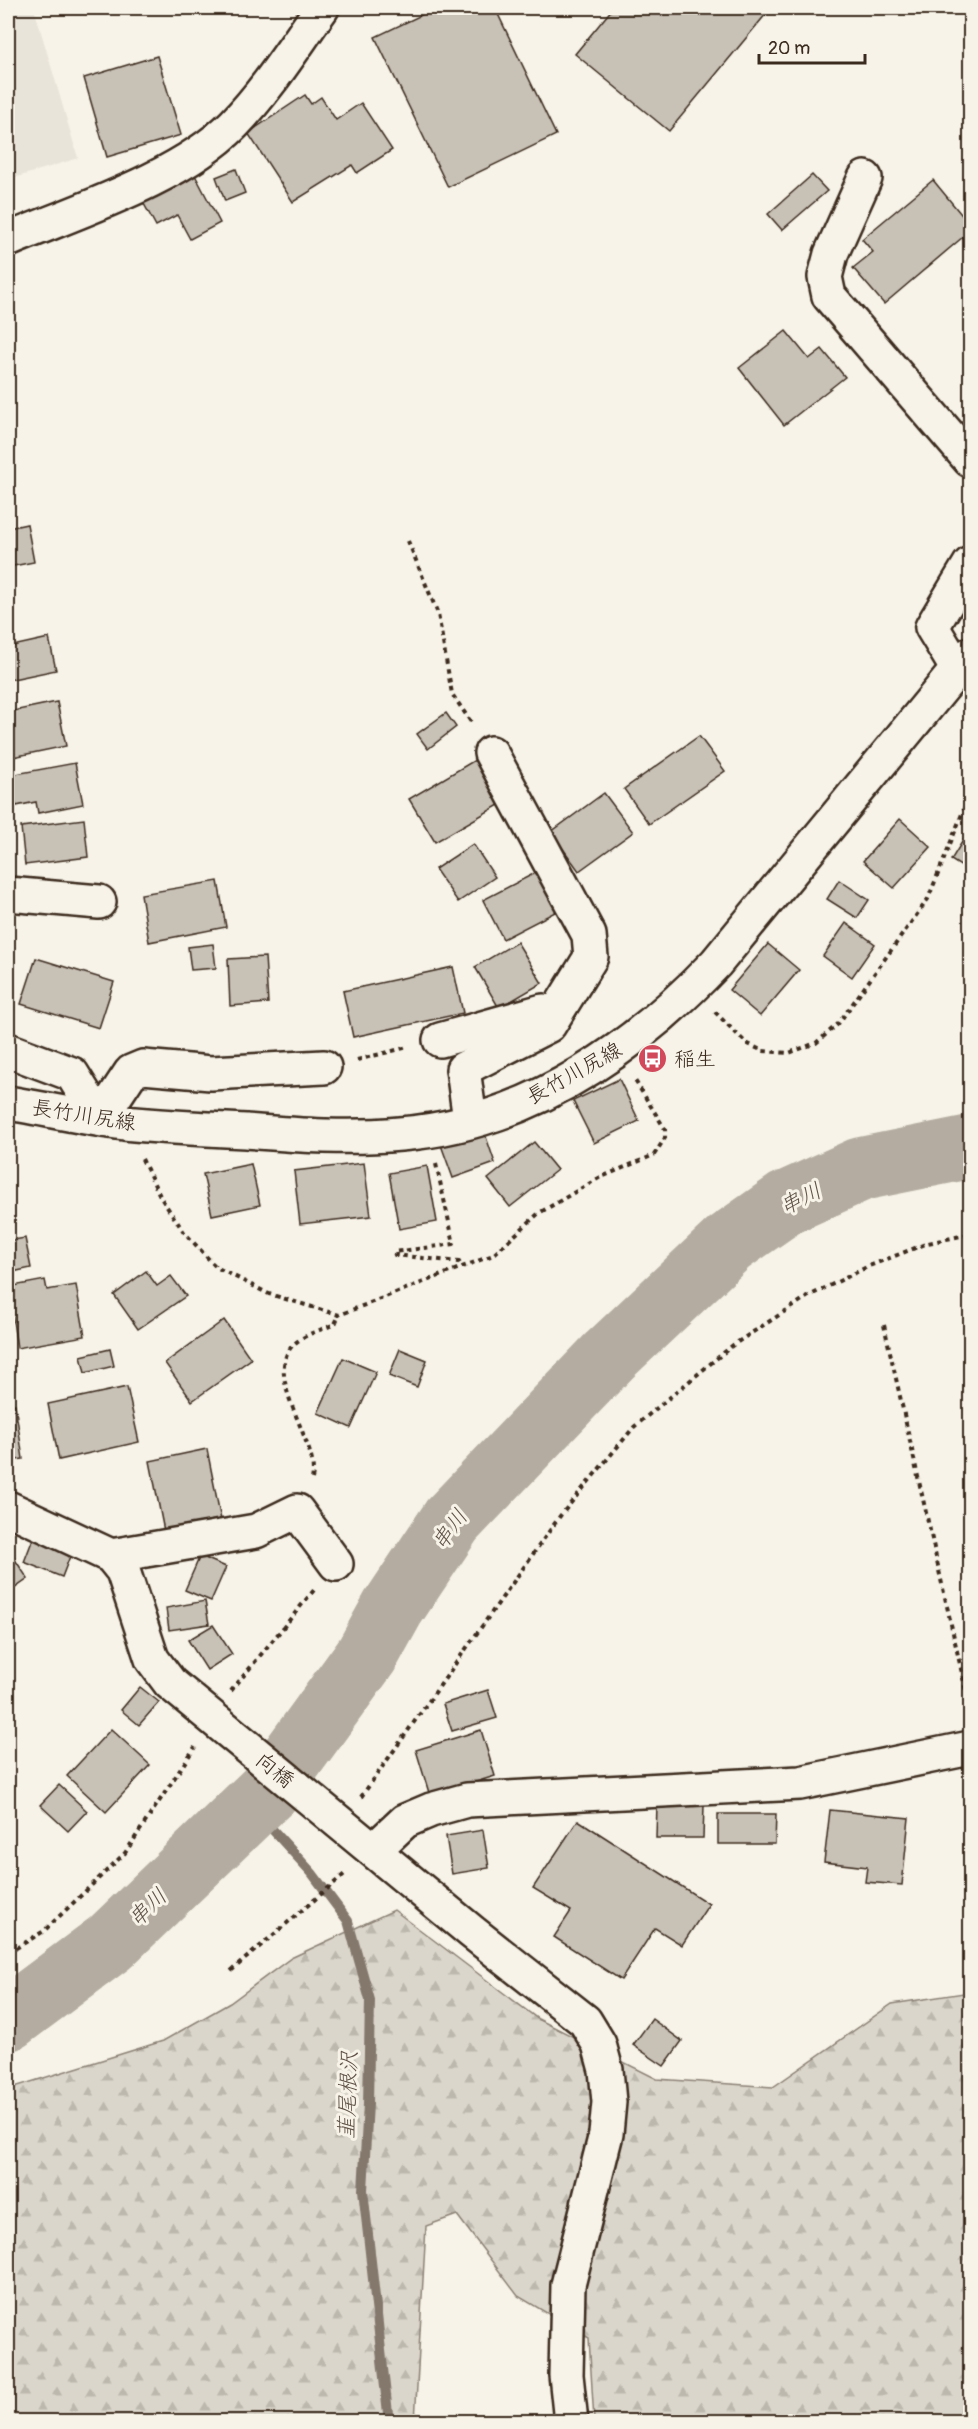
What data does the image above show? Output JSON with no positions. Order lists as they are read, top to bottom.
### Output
{
  "streets": {
    "street": ["長竹川尻線", "向橋"]
  },
  "water": ["串川", "韮尾根沢"],
  "places": {
    "bus stop": ["稲生"]
  },
  "scale_bar": "20 m"
}
